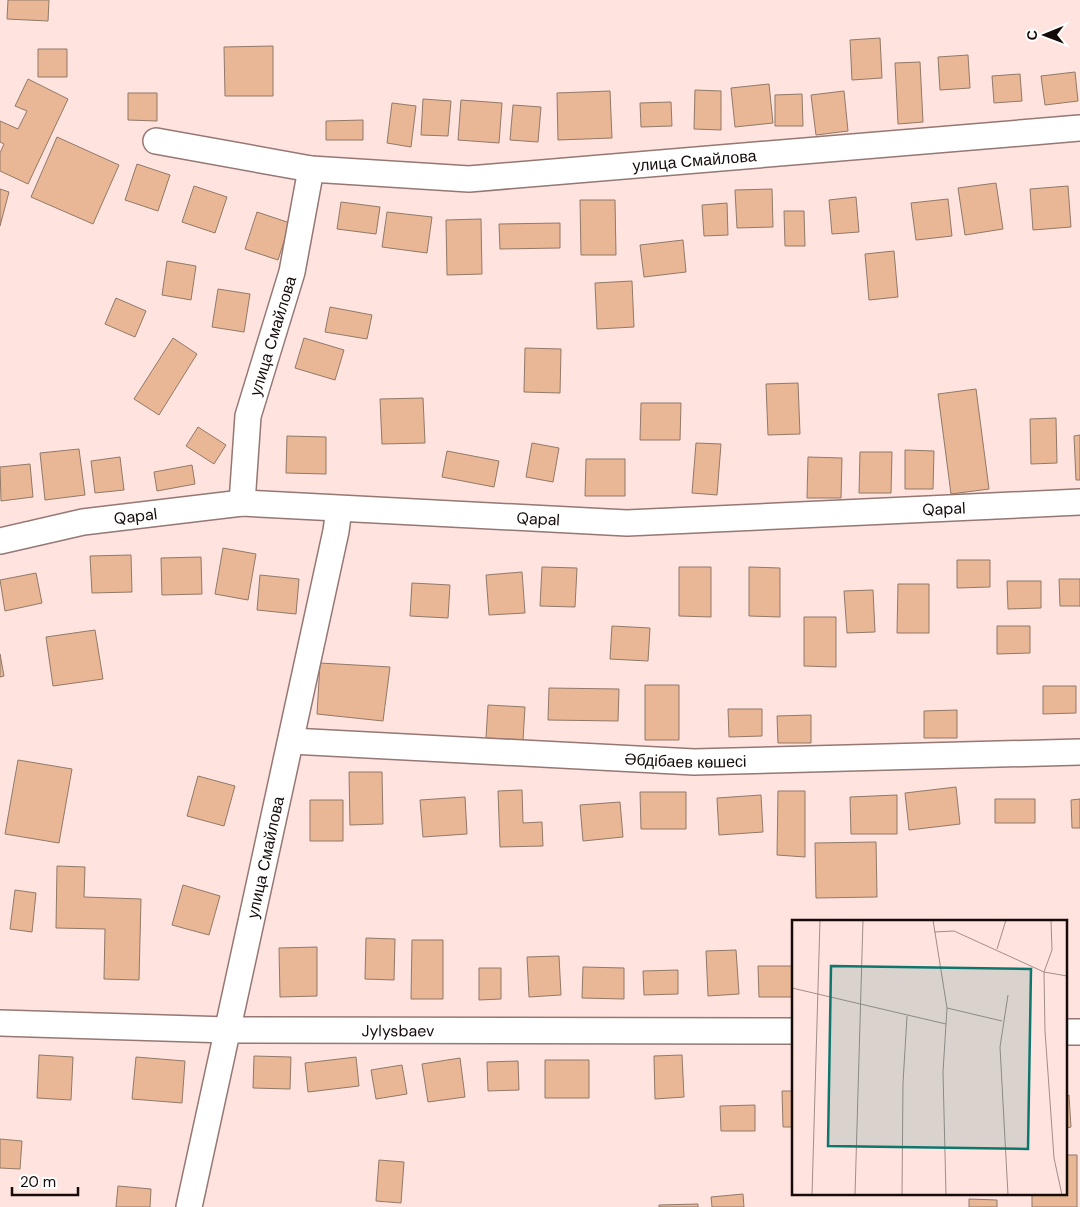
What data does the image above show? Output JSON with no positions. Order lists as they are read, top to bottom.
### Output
{
  "streets": {
    "street": [
      "улица Смайлова",
      "Qapal",
      "Әбдібаев көшесі",
      "Jylysbaev"
    ]
  },
  "crossings": [
    ["улица Смайлова", "Qapal"],
    ["улица Смайлова", "Әбдібаев көшесі"],
    ["улица Смайлова", "Jylysbaev"]
  ],
  "scale_bar": "20 m",
  "north": "left"
}
